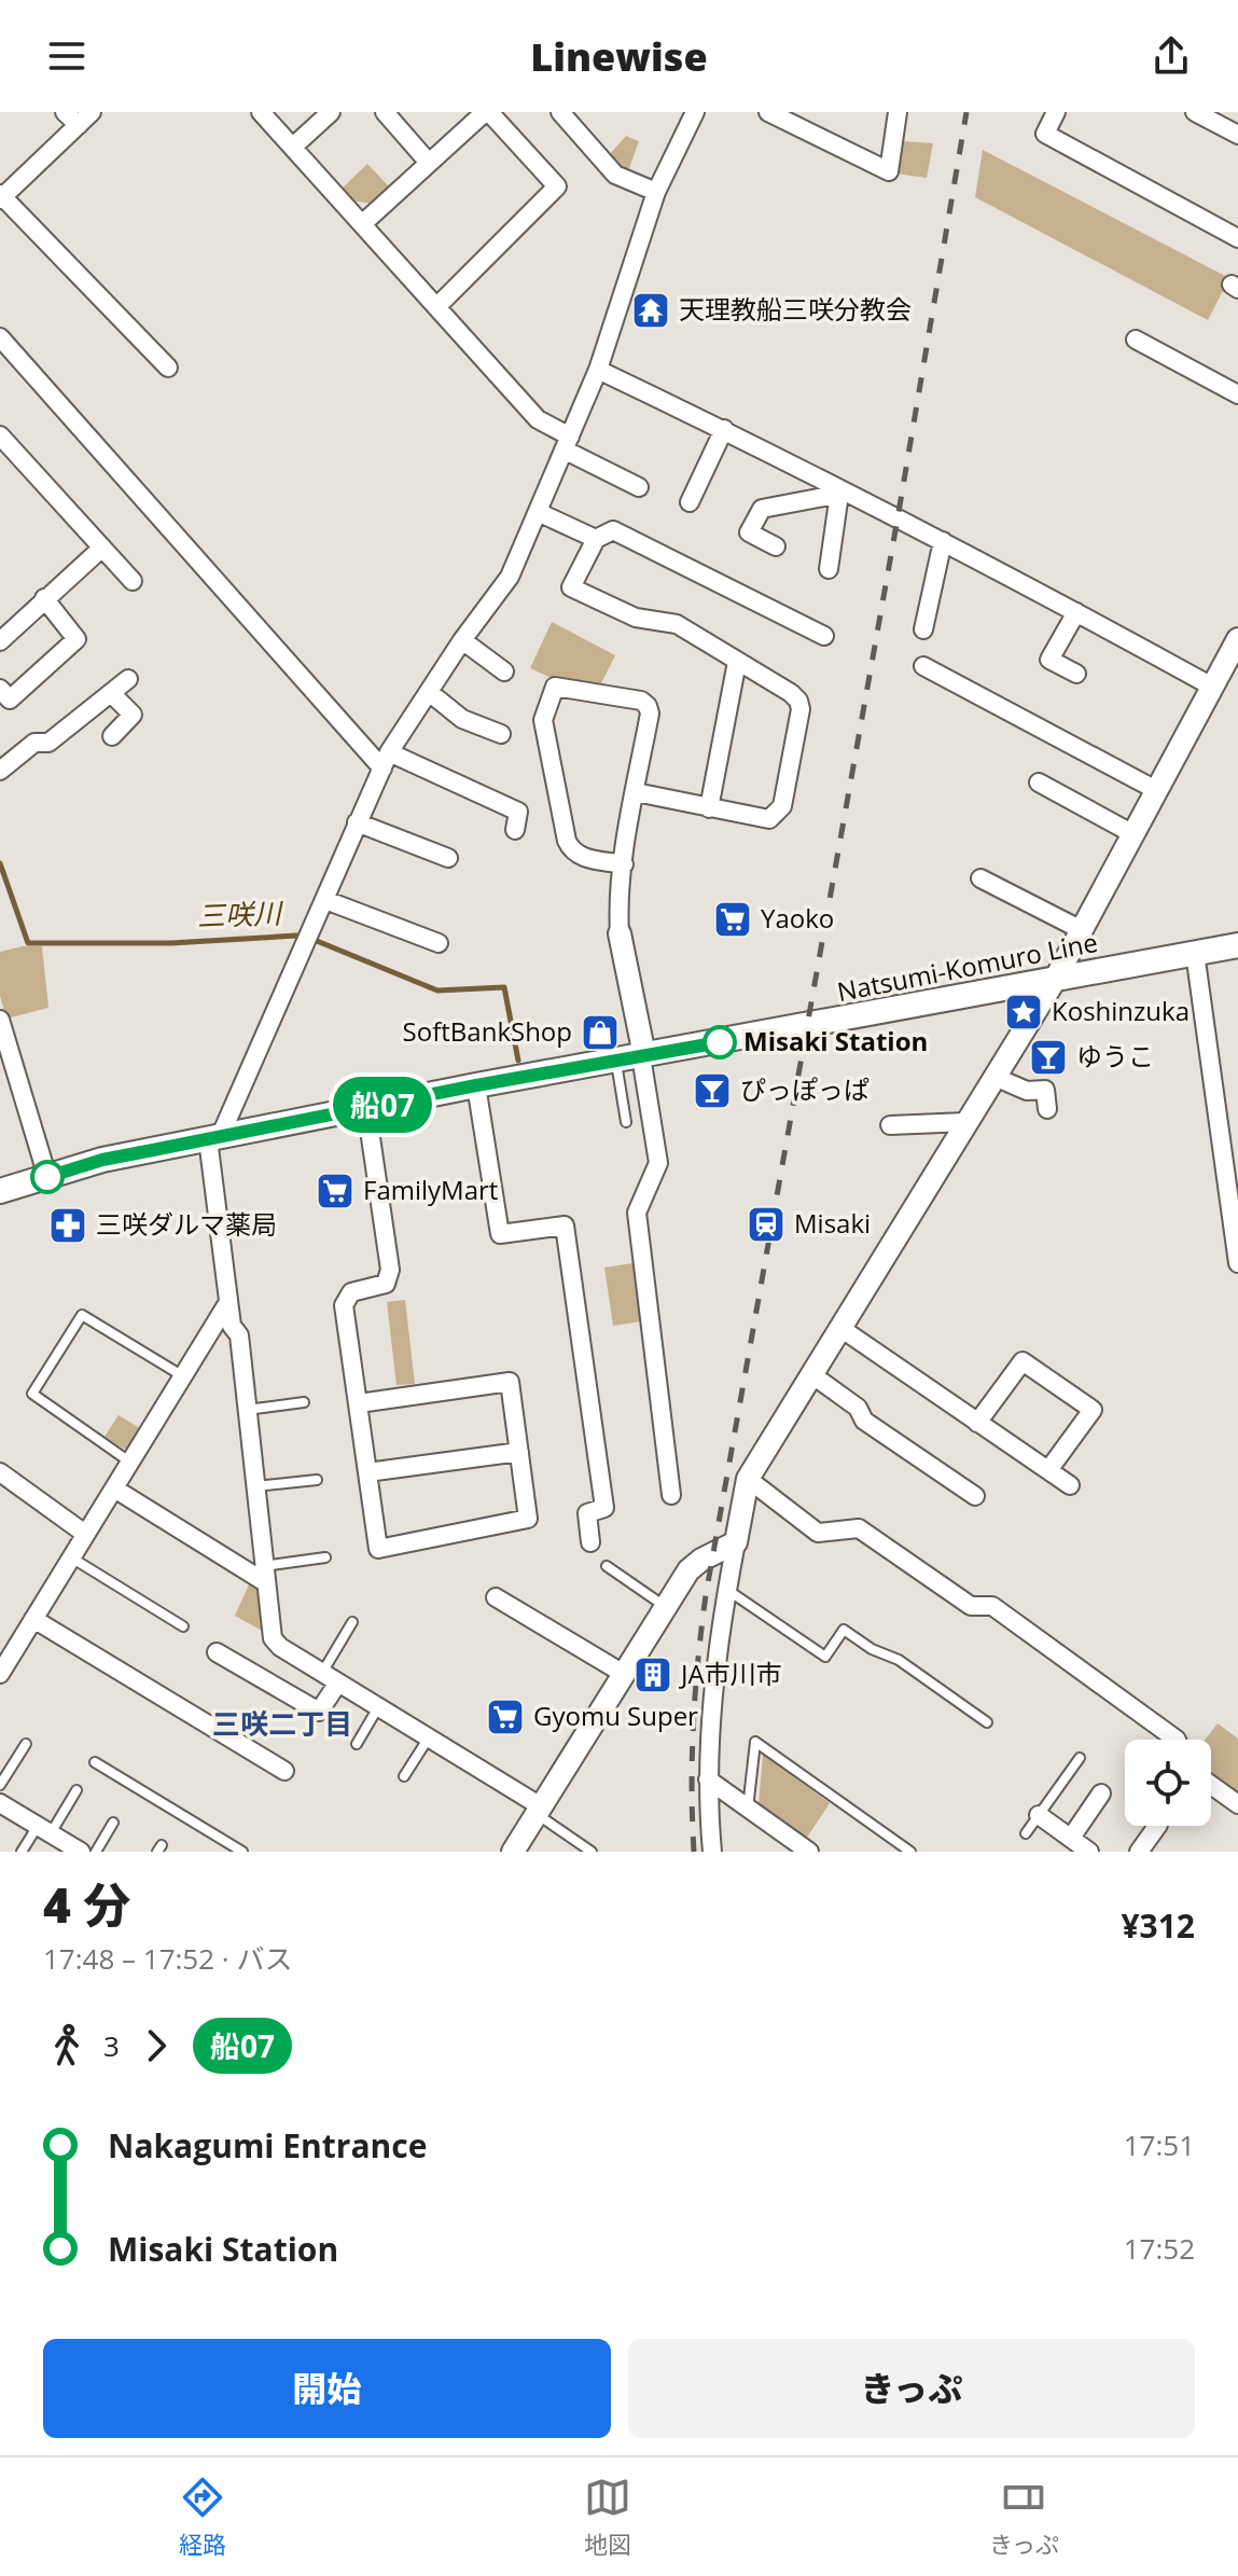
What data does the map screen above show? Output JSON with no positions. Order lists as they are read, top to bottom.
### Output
{
  "streets": {
    "main road": ["Natsumi-Komuro Line"]
  },
  "districts": ["三咲二丁目"],
  "water": ["三咲川"],
  "places": {
    "temple": ["天理教船三咲分教会"],
    "supermarket": ["Yaoko", "FamilyMart", "Gyomu Super"],
    "place": ["Koshinzuka"],
    "shop": ["SoftBankShop"],
    "other": ["Misaki Station"],
    "bar": ["ゆうこ", "ぴっぽっぱ"],
    "station": ["Misaki"],
    "pharmacy": ["三咲ダルマ薬局"],
    "building": ["JA市川市"]
  },
  "lines": ["bus line 船07"],
  "page": {
    "header": "Linewise",
    "on_map": "船07",
    "heading": ["4 分", "17:48 – 17:52 · バス", "¥312"],
    "legs": ["3", "船07"],
    "list": [
      {
        "name": "Nakagumi Entrance",
        "value": "17:51"
      },
      {
        "name": "Misaki Station",
        "value": "17:52"
      }
    ],
    "buttons": ["開始", "きっぷ"],
    "tabs": ["経路", "地図", "きっぷ"]
  }
}
